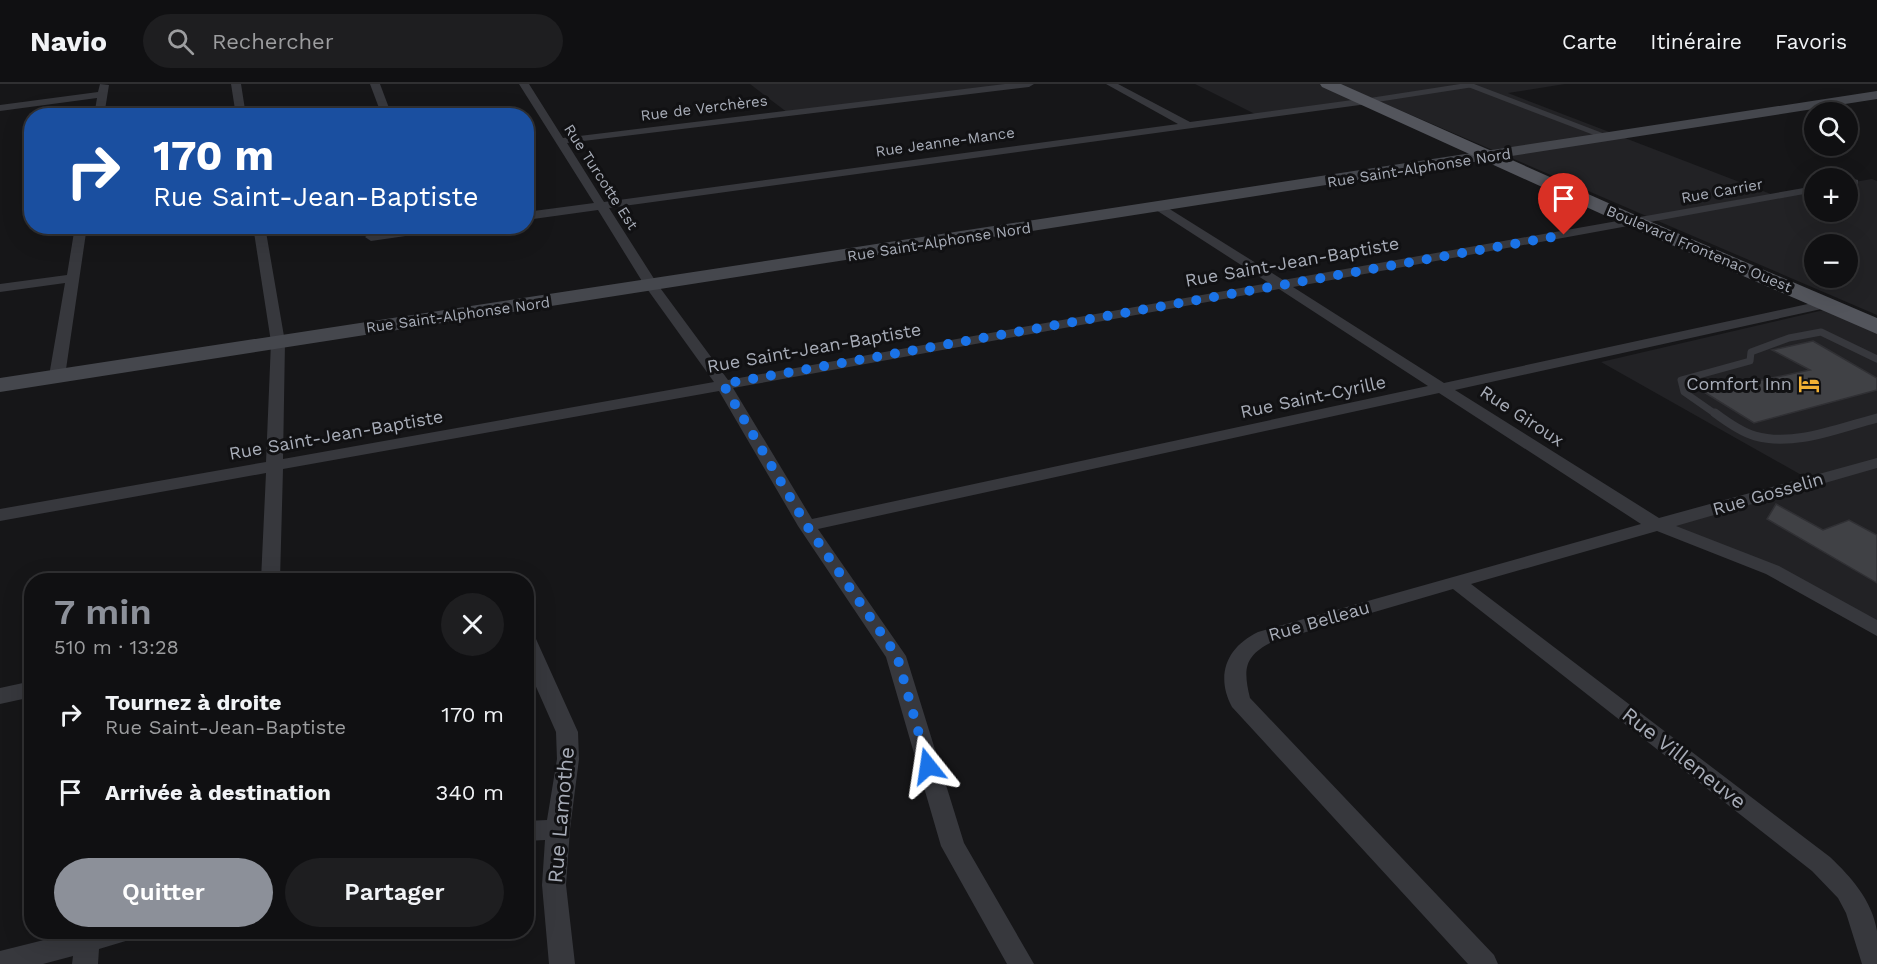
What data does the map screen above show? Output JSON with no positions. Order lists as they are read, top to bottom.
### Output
{
  "streets": {
    "main road": ["Rue Saint-Alphonse Nord", "Boulevard Frontenac Ouest"],
    "street": [
      "Rue de Verchères",
      "Rue Jeanne-Mance",
      "Rue Turcotte Est",
      "Rue Carrier",
      "Rue Saint-Jean-Baptiste",
      "Rue Saint-Cyrille",
      "Rue Giroux",
      "Rue Gosselin",
      "Rue Belleau",
      "Rue Villeneuve",
      "Rue Lamothe"
    ]
  },
  "crossings": [
    ["Rue de Verchères", "Rue Turcotte Est"],
    ["Rue Jeanne-Mance", "Rue Turcotte Est"],
    ["Rue Jeanne-Mance", "Boulevard Frontenac Ouest"],
    ["Rue Saint-Alphonse Nord", "Rue Turcotte Est"],
    ["Rue Saint-Alphonse Nord", "Boulevard Frontenac Ouest"],
    ["Rue Saint-Alphonse Nord", "Rue Giroux"],
    ["Rue Turcotte Est", "Rue Saint-Jean-Baptiste"],
    ["Rue Turcotte Est", "Rue Saint-Cyrille"],
    ["Rue Carrier", "Boulevard Frontenac Ouest"],
    ["Rue Carrier", "Rue Saint-Jean-Baptiste"],
    ["Boulevard Frontenac Ouest", "Rue Saint-Jean-Baptiste"],
    ["Boulevard Frontenac Ouest", "Rue Saint-Cyrille"],
    ["Rue Saint-Jean-Baptiste", "Rue Giroux"],
    ["Rue Saint-Cyrille", "Rue Giroux"],
    ["Rue Giroux", "Rue Gosselin"],
    ["Rue Giroux", "Rue Belleau"],
    ["Rue Gosselin", "Rue Belleau"],
    ["Rue Belleau", "Rue Villeneuve"]
  ],
  "places": {
    "hotel": ["Comfort Inn"]
  },
  "page": {
    "header": "Navio",
    "search": "Rechercher",
    "nav": ["Carte", "Itinéraire", "Favoris"],
    "map_buttons": ["+", "−"],
    "turn": ["170 m", "Rue Saint-Jean-Baptiste"],
    "heading": ["7 min", "510 m · 13:28"],
    "list": [
      {
        "name": "Tournez à droite",
        "note": "Rue Saint-Jean-Baptiste",
        "value": "170 m"
      },
      {
        "name": "Arrivée à destination",
        "value": "340 m"
      }
    ],
    "buttons": ["Quitter", "Partager"]
  }
}
